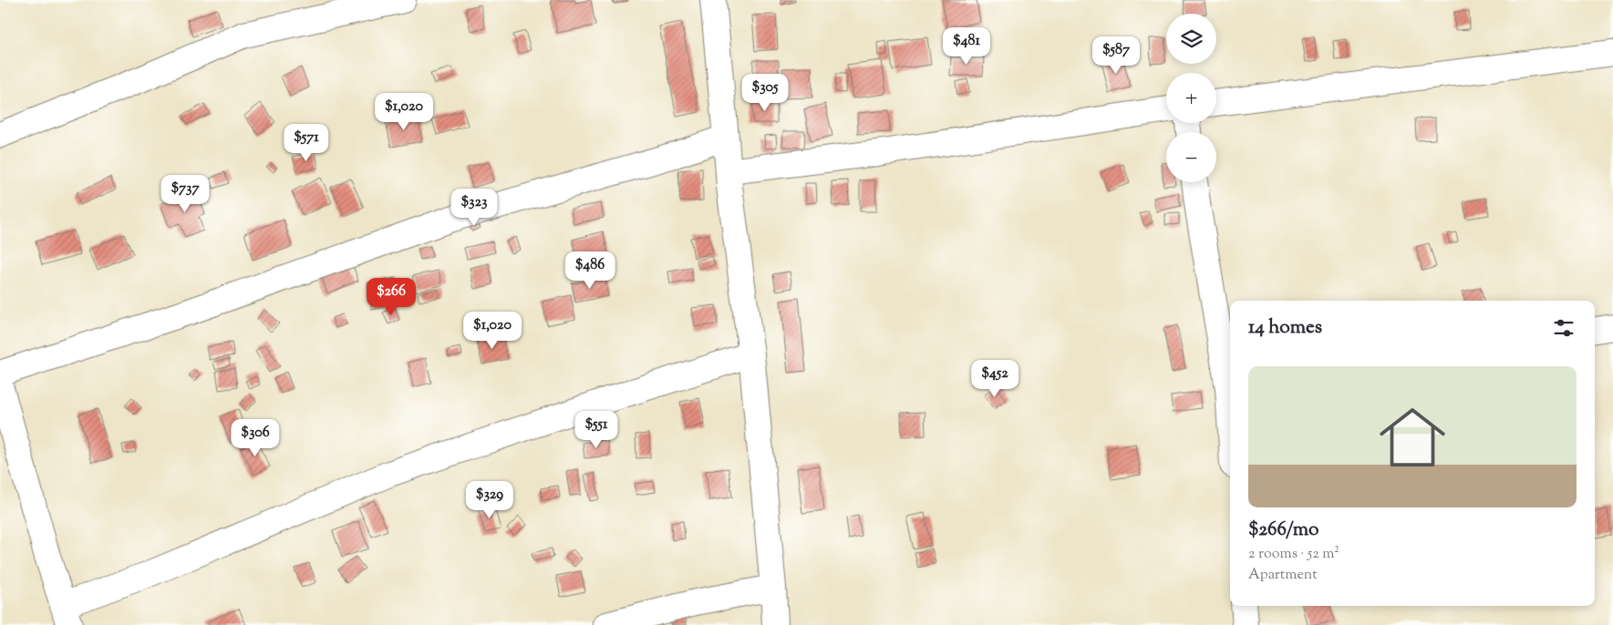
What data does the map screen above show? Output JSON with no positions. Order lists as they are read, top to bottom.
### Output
{
  "page": {
    "map_buttons": ["+", "−"],
    "price": [
      "$481",
      "$587",
      "$305",
      "$1,020",
      "$571",
      "$737",
      "$323",
      "$486",
      "$266",
      "$1,020",
      "$452",
      "$551",
      "$306",
      "$329"
    ],
    "heading": "14 homes",
    "list": [
      {
        "name": "$266/mo",
        "note": "2 rooms · 52 m² · Apartment"
      }
    ]
  }
}
